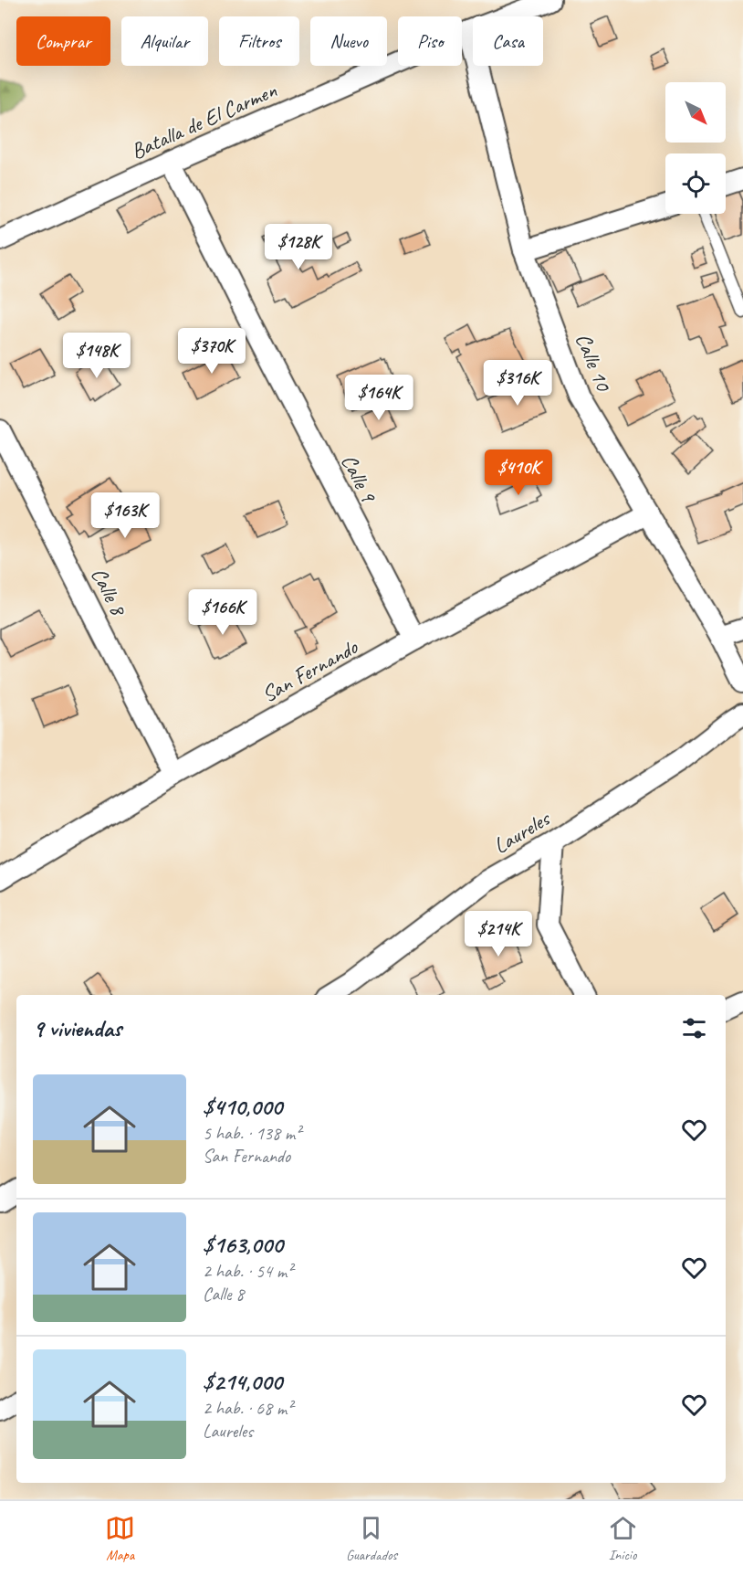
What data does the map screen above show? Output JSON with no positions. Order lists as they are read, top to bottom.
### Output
{
  "streets": {
    "street": [
      "Batalla de El Carmen",
      "Calle 10",
      "Calle 9",
      "Calle 8",
      "San Fernando",
      "Laureles"
    ]
  },
  "crossings": [
    ["Batalla de El Carmen", "Calle 10"],
    ["Batalla de El Carmen", "Calle 9"],
    ["Calle 10", "San Fernando"],
    ["Calle 9", "San Fernando"],
    ["Calle 8", "San Fernando"]
  ],
  "north": "bottom right",
  "page": {
    "chip": [
      "Comprar",
      "Alquilar",
      "Filtros",
      "Nuevo",
      "Piso",
      "Casa"
    ],
    "price": [
      "$128K",
      "$370K",
      "$148K",
      "$316K",
      "$164K",
      "$410K",
      "$163K",
      "$166K",
      "$214K"
    ],
    "heading": "9 viviendas",
    "list": [
      {
        "name": "$410,000",
        "note": "5 hab. · 138 m² · San Fernando"
      },
      {
        "name": "$163,000",
        "note": "2 hab. · 54 m² · Calle 8"
      },
      {
        "name": "$214,000",
        "note": "2 hab. · 68 m² · Laureles"
      }
    ],
    "tabs": ["Mapa", "Guardados", "Inicio"]
  }
}
